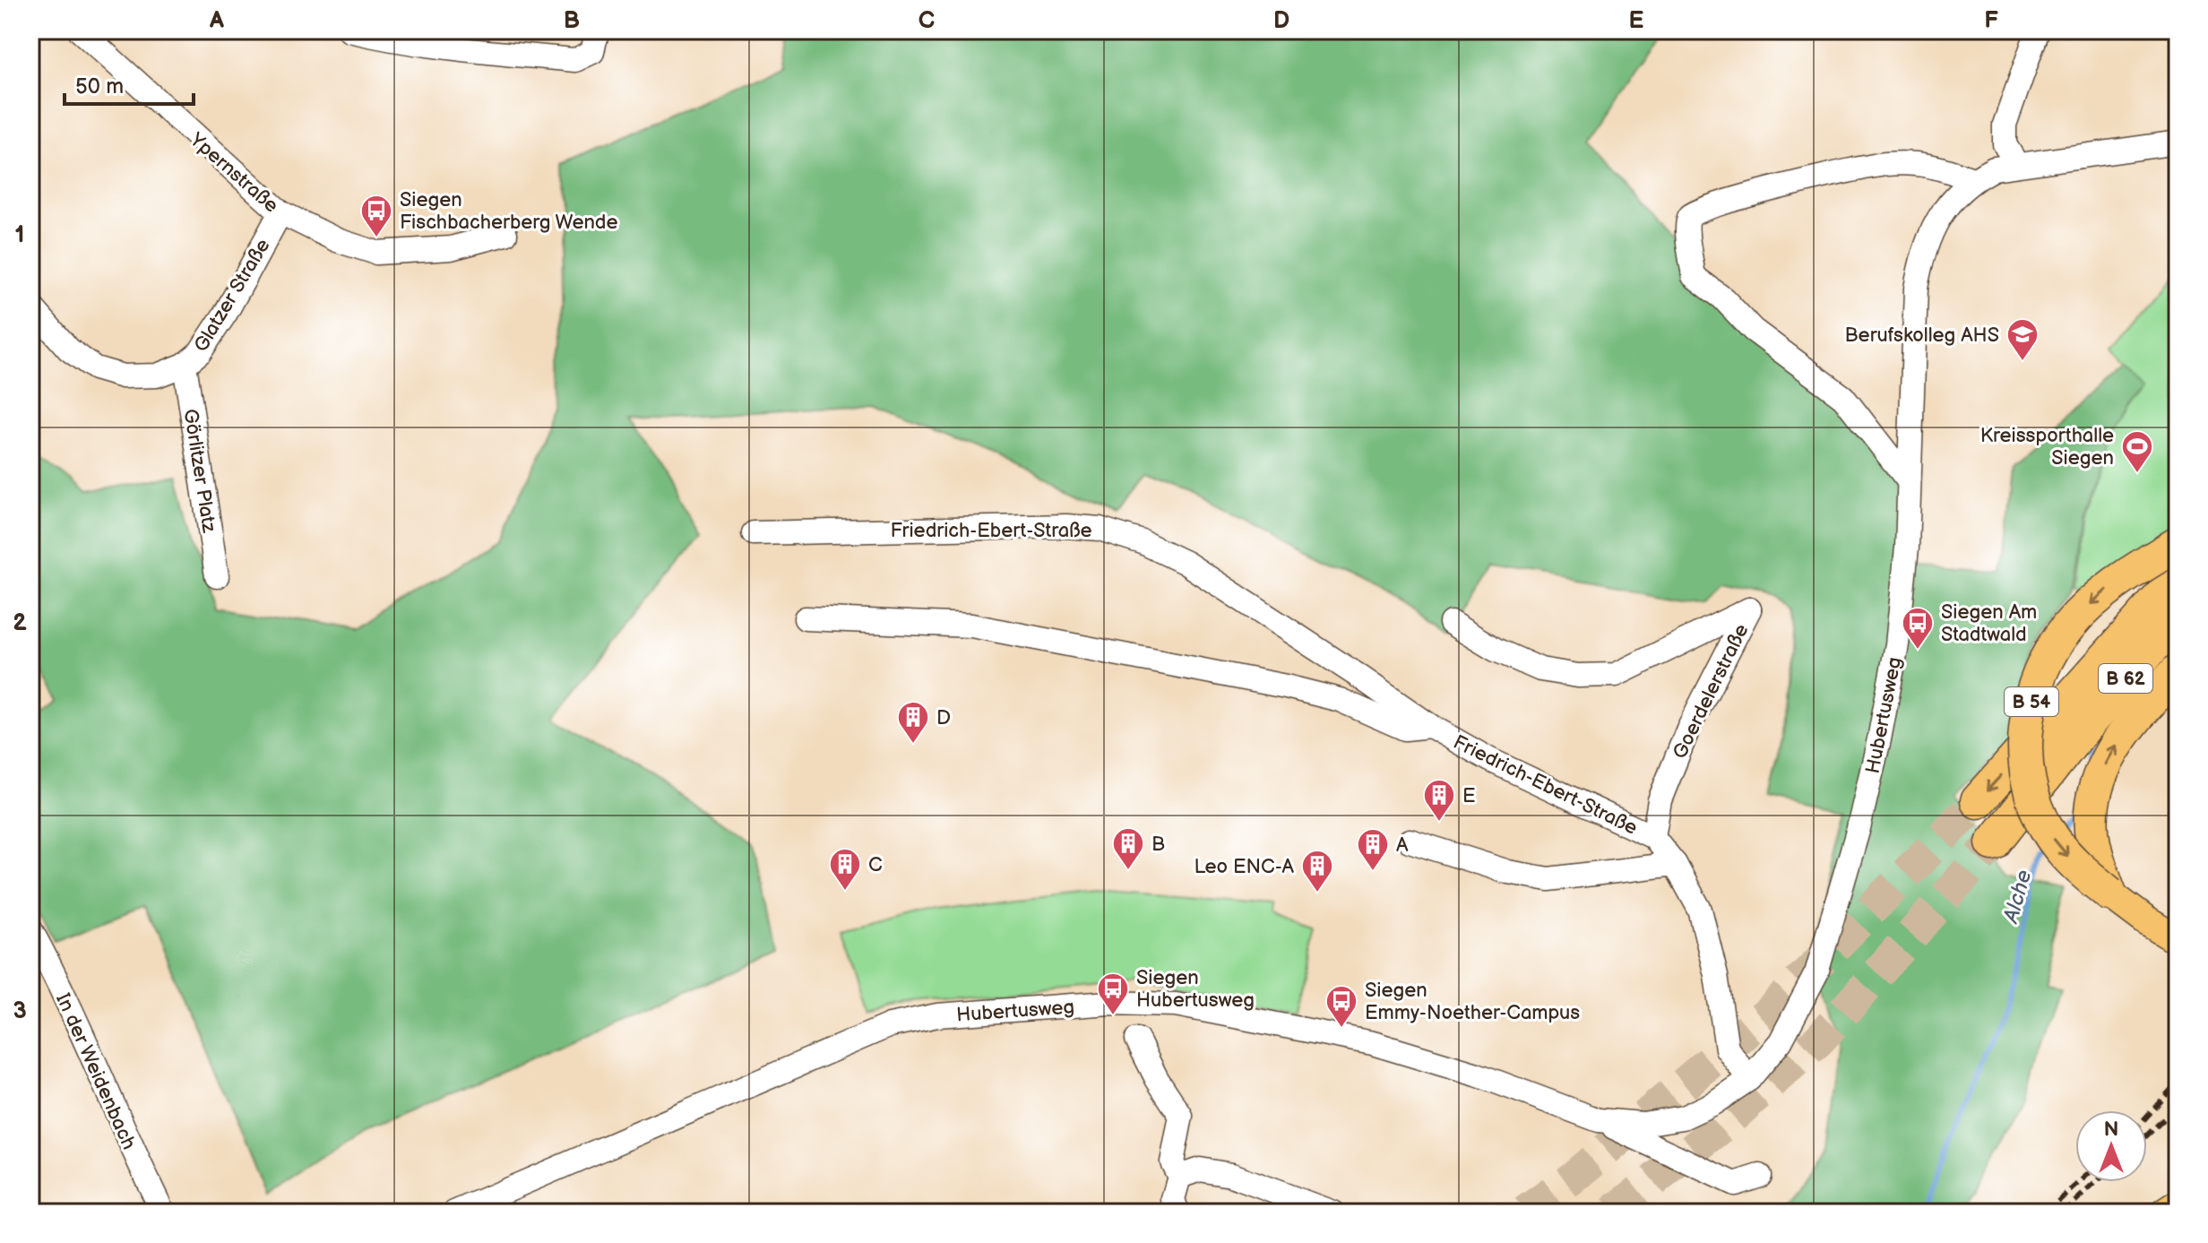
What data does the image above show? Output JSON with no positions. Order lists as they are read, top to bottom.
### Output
{
  "streets": {
    "highway": ["B 62", "B 54"],
    "street": [
      "Ypernstraße",
      "Glatzer Straße",
      "Görlitzer Platz",
      "Friedrich-Ebert-Straße",
      "Goerdelerstraße",
      "Hubertusweg",
      "In der Weidenbach"
    ]
  },
  "crossings": [
    ["Ypernstraße", "Glatzer Straße"],
    ["Glatzer Straße", "Görlitzer Platz"],
    ["Friedrich-Ebert-Straße", "Goerdelerstraße"],
    ["Friedrich-Ebert-Straße", "Hubertusweg"]
  ],
  "water": ["Alche"],
  "places": {
    "bus stop": [
      "Siegen Fischbacherberg Wende",
      "Siegen Am Stadtwald",
      "Siegen Hubertusweg",
      "Siegen Emmy-Noether-Campus"
    ],
    "school or university": ["Berufskolleg AHS"],
    "sports": ["Kreissporthalle Siegen"],
    "building": [
      "D",
      "E",
      "B",
      "A",
      "C",
      "Leo ENC-A"
    ]
  },
  "scale_bar": "50 m",
  "north": "top",
  "grid": {
    "columns": [
      "A",
      "B",
      "C",
      "D",
      "E",
      "F"
    ],
    "rows": ["1", "2", "3"]
  }
}
